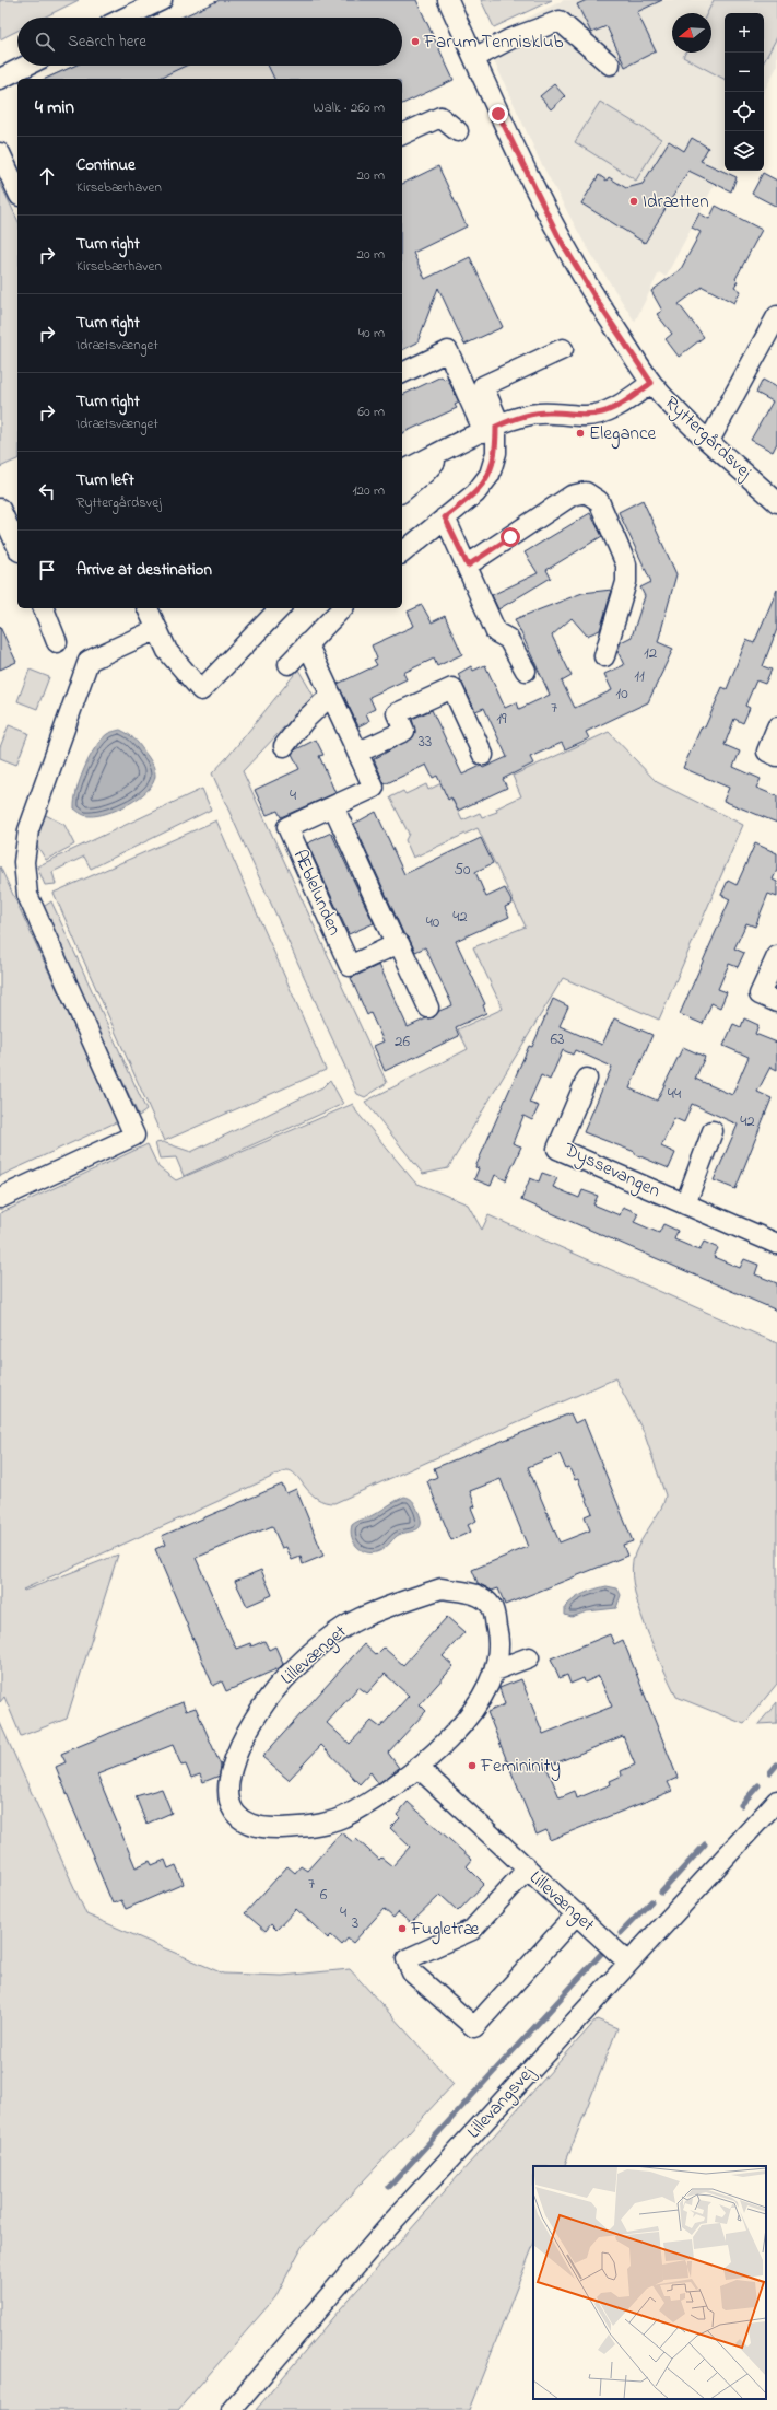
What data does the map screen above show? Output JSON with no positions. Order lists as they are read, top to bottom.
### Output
{
  "streets": {
    "street": [
      "Ryttergårdsvej",
      "Æblelunden",
      "Dyssevangen",
      "Lillevænget",
      "Lillevangsvej"
    ]
  },
  "crossings": [
    ["Lillevænget", "Lillevangsvej"]
  ],
  "places": [
    "Farum Tennisklub",
    "Idrætten",
    "Elegance",
    "Femininity",
    "Fugletræ"
  ],
  "house_numbers": [
    "12",
    "11",
    "10",
    "7",
    "19",
    "33",
    "4",
    "50",
    "42",
    "40",
    "63",
    "26",
    "44",
    "42",
    "7",
    "6",
    "4",
    "3"
  ],
  "north": "left",
  "page": {
    "map_buttons": ["+", "−"],
    "search": "Search here",
    "heading": ["4 min", "Walk · 260 m"],
    "list": [
      ["Continue", "Kirsebærhaven", "20 m"],
      ["Turn right", "Kirsebærhaven", "20 m"],
      ["Turn right", "Idrætsvænget", "40 m"],
      ["Turn right", "Idrætsvænget", "60 m"],
      ["Turn left", "Ryttergårdsvej", "120 m"],
      "Arrive at destination"
    ]
  }
}
